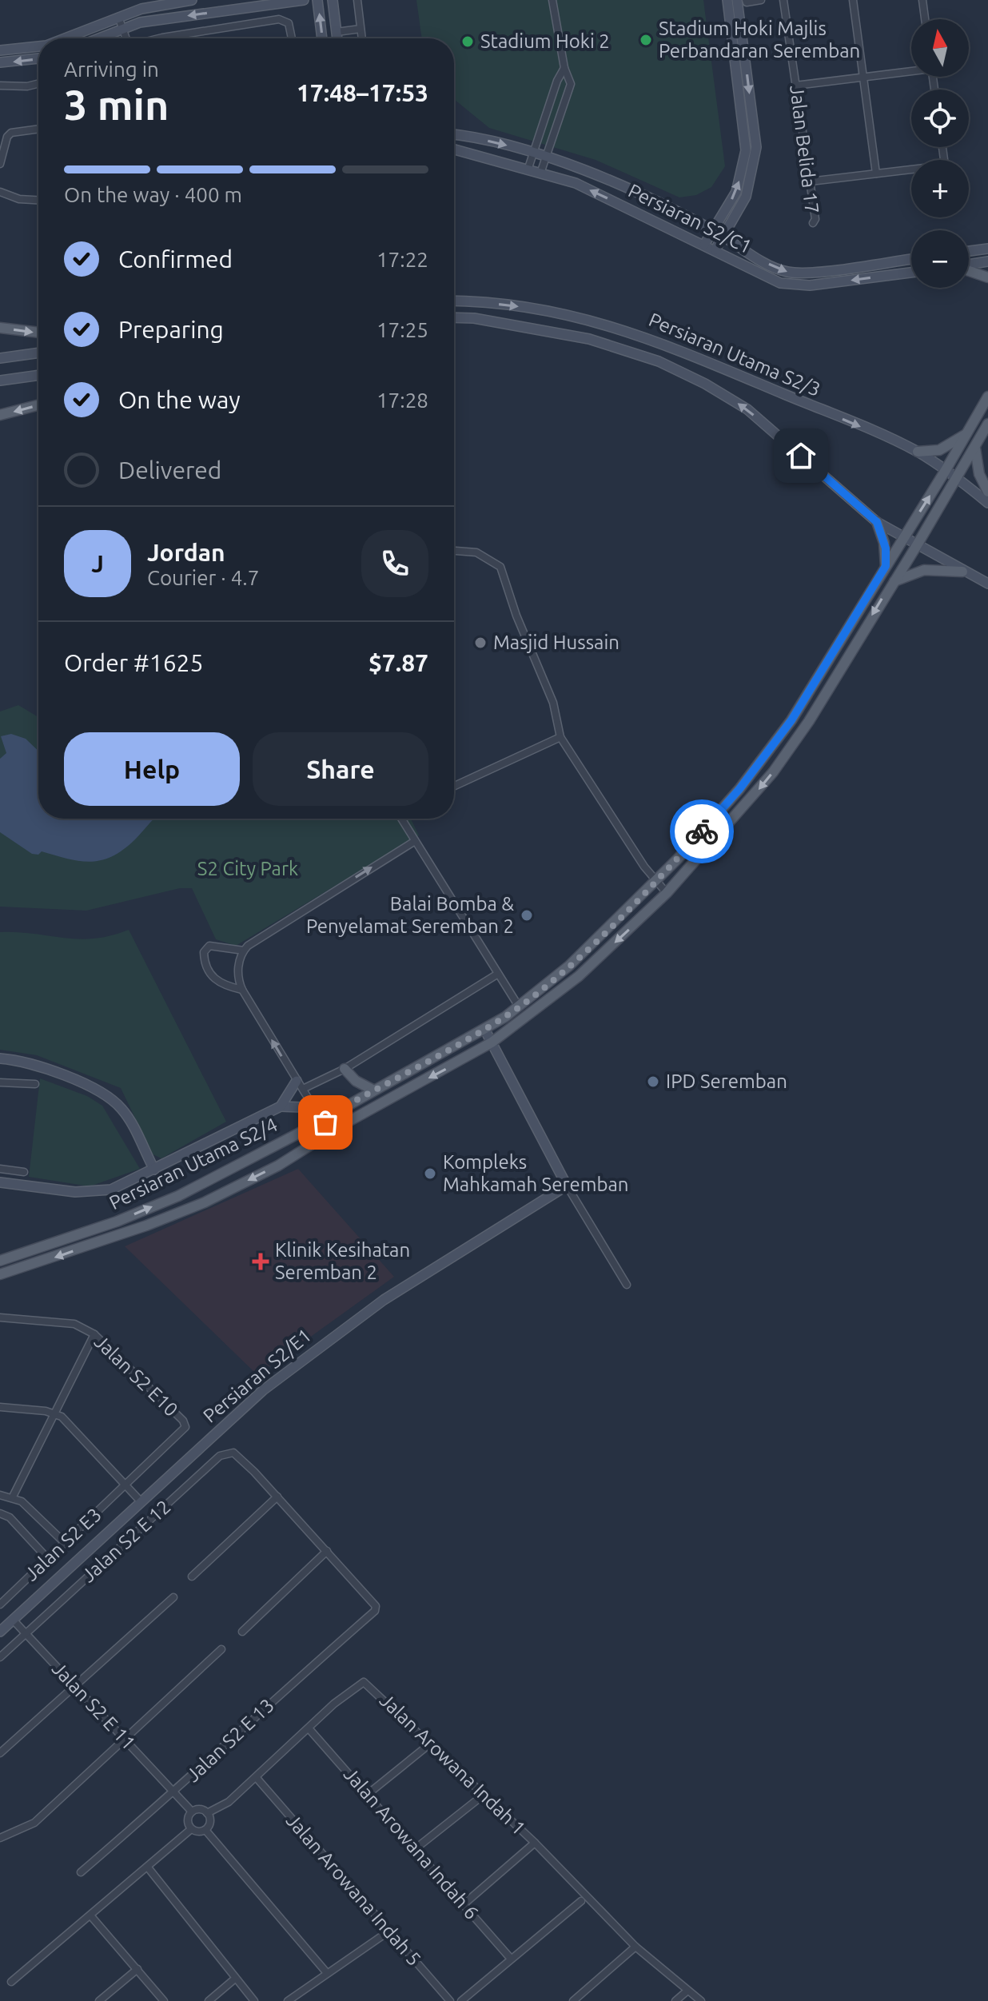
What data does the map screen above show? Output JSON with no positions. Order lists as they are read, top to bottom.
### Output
{
  "streets": {
    "main road": [
      "Persiaran S2/C1",
      "Persiaran Utama S2/3",
      "Persiaran Utama S2/4",
      "Persiaran S2/E1"
    ],
    "street": [
      "Jalan Belida 17",
      "Jalan S2 E10",
      "Jalan S2 E 12",
      "Jalan S2 E3",
      "Jalan S2 E 11",
      "Jalan S2 E 13",
      "Jalan Arowana Indah 1",
      "Jalan Arowana Indah 6",
      "Jalan Arowana Indah 5"
    ]
  },
  "crossings": [
    ["Persiaran Utama S2/3", "Persiaran Utama S2/4"],
    ["Jalan S2 E10", "Jalan S2 E3"],
    ["Persiaran S2/E1", "Jalan S2 E 11"],
    ["Jalan S2 E 12", "Jalan S2 E 11"],
    ["Jalan S2 E 11", "Jalan S2 E 13"],
    ["Jalan S2 E 11", "Jalan Arowana Indah 1"],
    ["Jalan Arowana Indah 1", "Jalan Arowana Indah 6"],
    ["Jalan Arowana Indah 1", "Jalan Arowana Indah 5"]
  ],
  "parks": ["S2 City Park"],
  "places": {
    "other": [
      "Stadium Hoki Majlis Perbandaran Seremban",
      "Stadium Hoki 2",
      "Masjid Hussain",
      "Balai Bomba & Penyelamat Seremban 2",
      "IPD Seremban",
      "Kompleks Mahkamah Seremban"
    ],
    "health": ["Klinik Kesihatan Seremban 2"]
  },
  "north": "top",
  "page": {
    "map_buttons": ["+", "−"],
    "heading": ["3 min", "Arriving in", "17:48–17:53"],
    "panel": [
      "Jordan",
      "Courier · 4.7",
      "Order #1625",
      "$7.87"
    ],
    "bar": "On the way · 400 m",
    "list": [
      ["Confirmed", "17:22"],
      ["Preparing", "17:25"],
      ["On the way", "17:28"],
      "Delivered"
    ],
    "round": "J",
    "buttons": ["Help", "Share"]
  }
}
